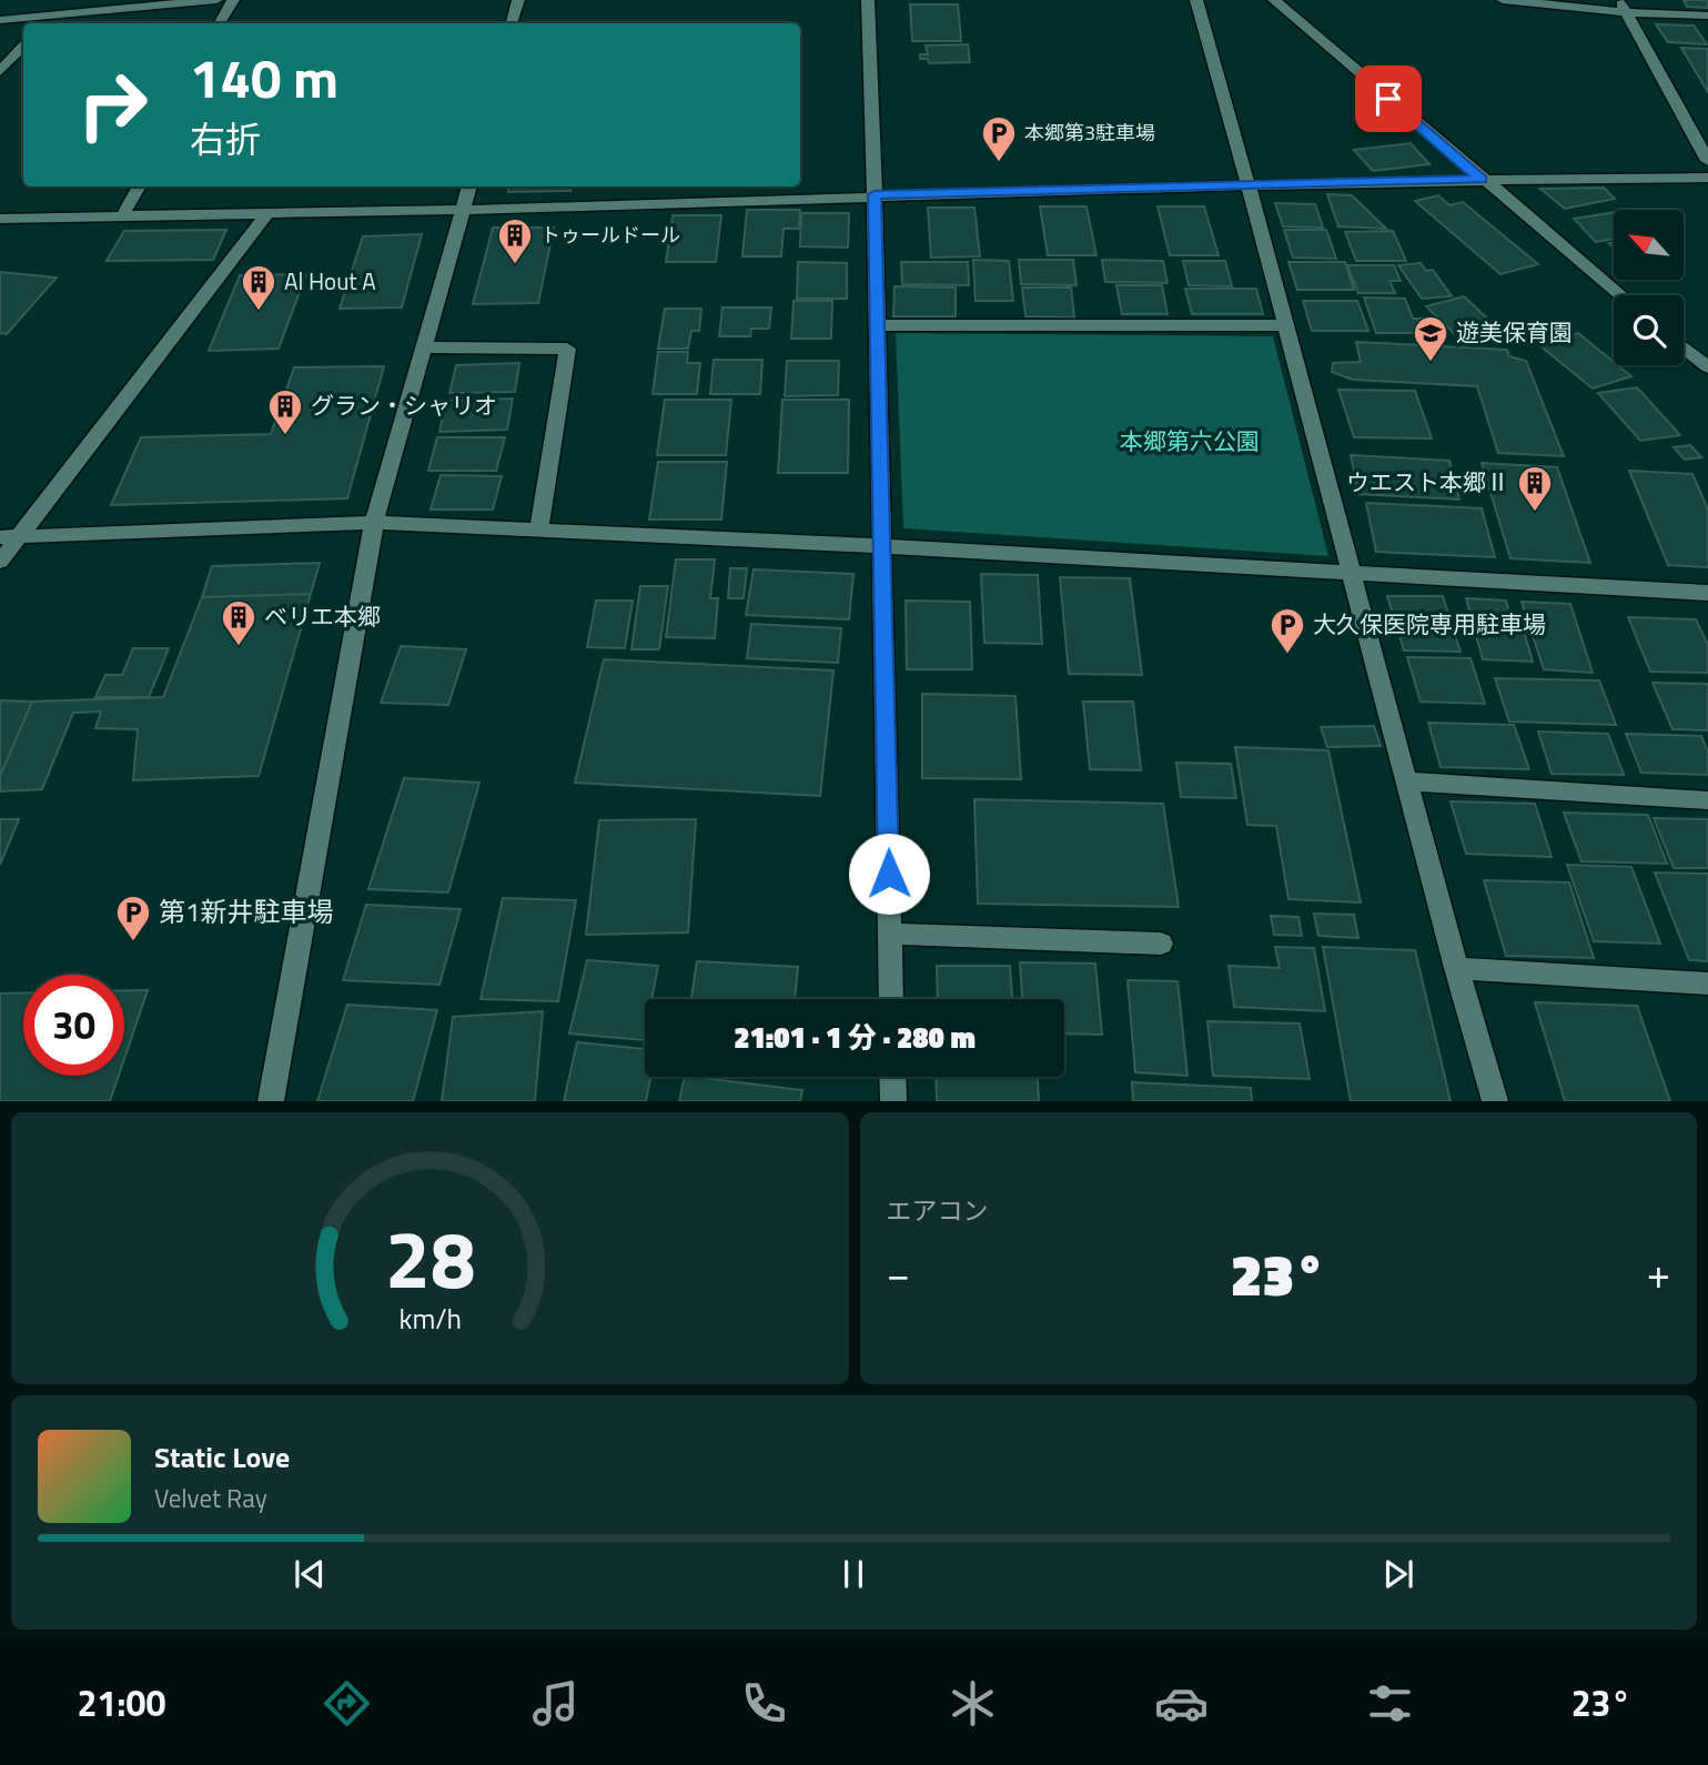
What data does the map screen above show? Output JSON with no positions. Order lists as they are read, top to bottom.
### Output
{
  "parks": ["本郷第六公園"],
  "places": {
    "parking": ["本郷第3駐車場", "大久保医院専用駐車場", "第1新井駐車場"],
    "building": [
      "トゥールドール",
      "Al Hout A",
      "グラン・シャリオ",
      "ウエスト本郷Ⅱ",
      "ベリエ本郷"
    ],
    "school or university": ["遊美保育園"]
  },
  "north": "top left",
  "page": {
    "turn": ["140 m", "右折"],
    "limit": "30",
    "trip": "21:01 · 1 分 · 280 m",
    "tile": "エアコン",
    "heat": ["−", "23°", "+"],
    "song": ["Static Love", "Velvet Ray"],
    "tabs": ["21:00", "23°"],
    "gauge": ["28", "km/h"]
  }
}
